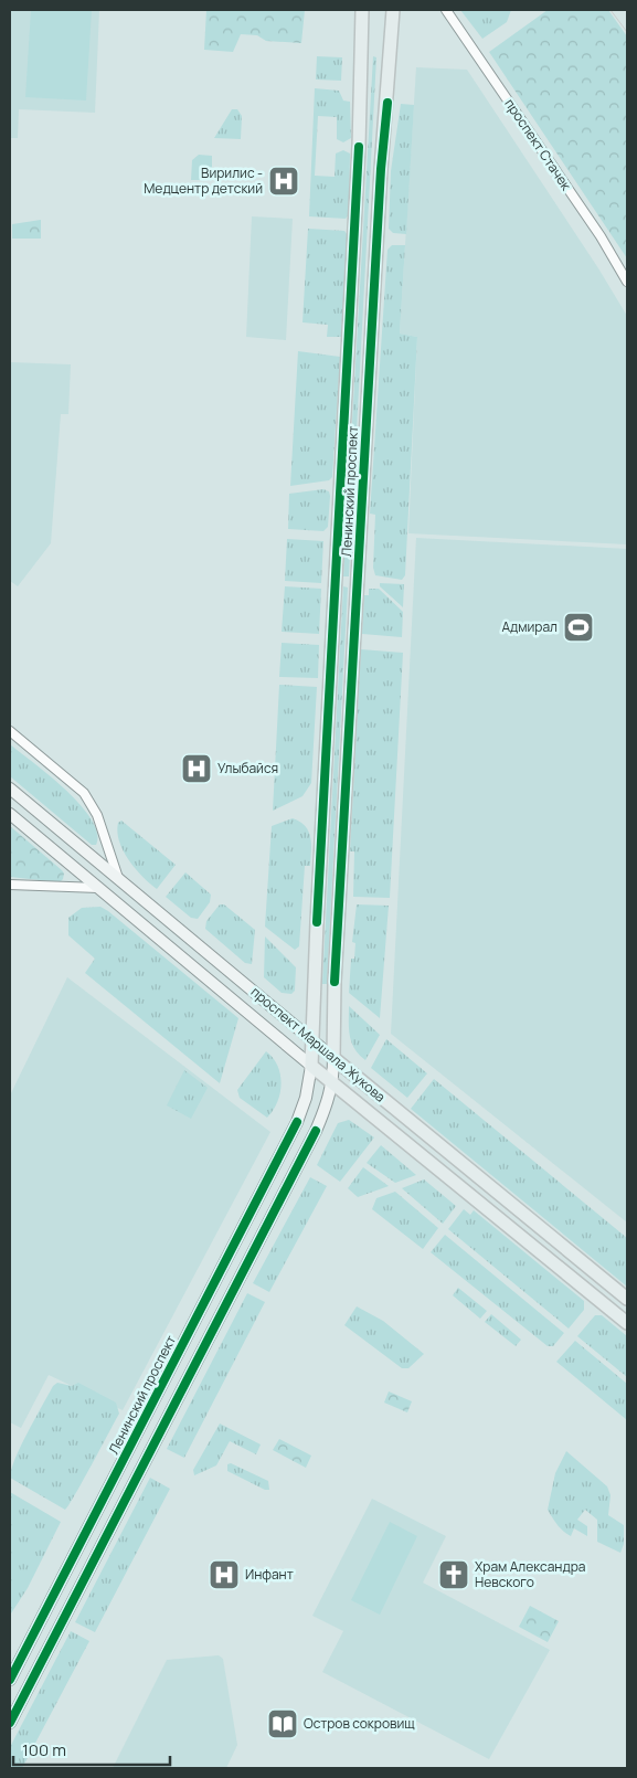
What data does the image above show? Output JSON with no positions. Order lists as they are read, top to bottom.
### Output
{
  "streets": {
    "main road": ["Ленинский проспект", "проспект Маршала Жукова"],
    "street": ["проспект Стачек"]
  },
  "crossings": [
    ["Ленинский проспект", "проспект Маршала Жукова"]
  ],
  "places": {
    "hospital": ["Вирилис - Медцентр детский", "Улыбайся", "Инфант"],
    "sports": ["Адмирал"],
    "church": ["Храм Александра Невского"],
    "library": ["Остров сокровищ"]
  },
  "scale_bar": "100 m"
}
